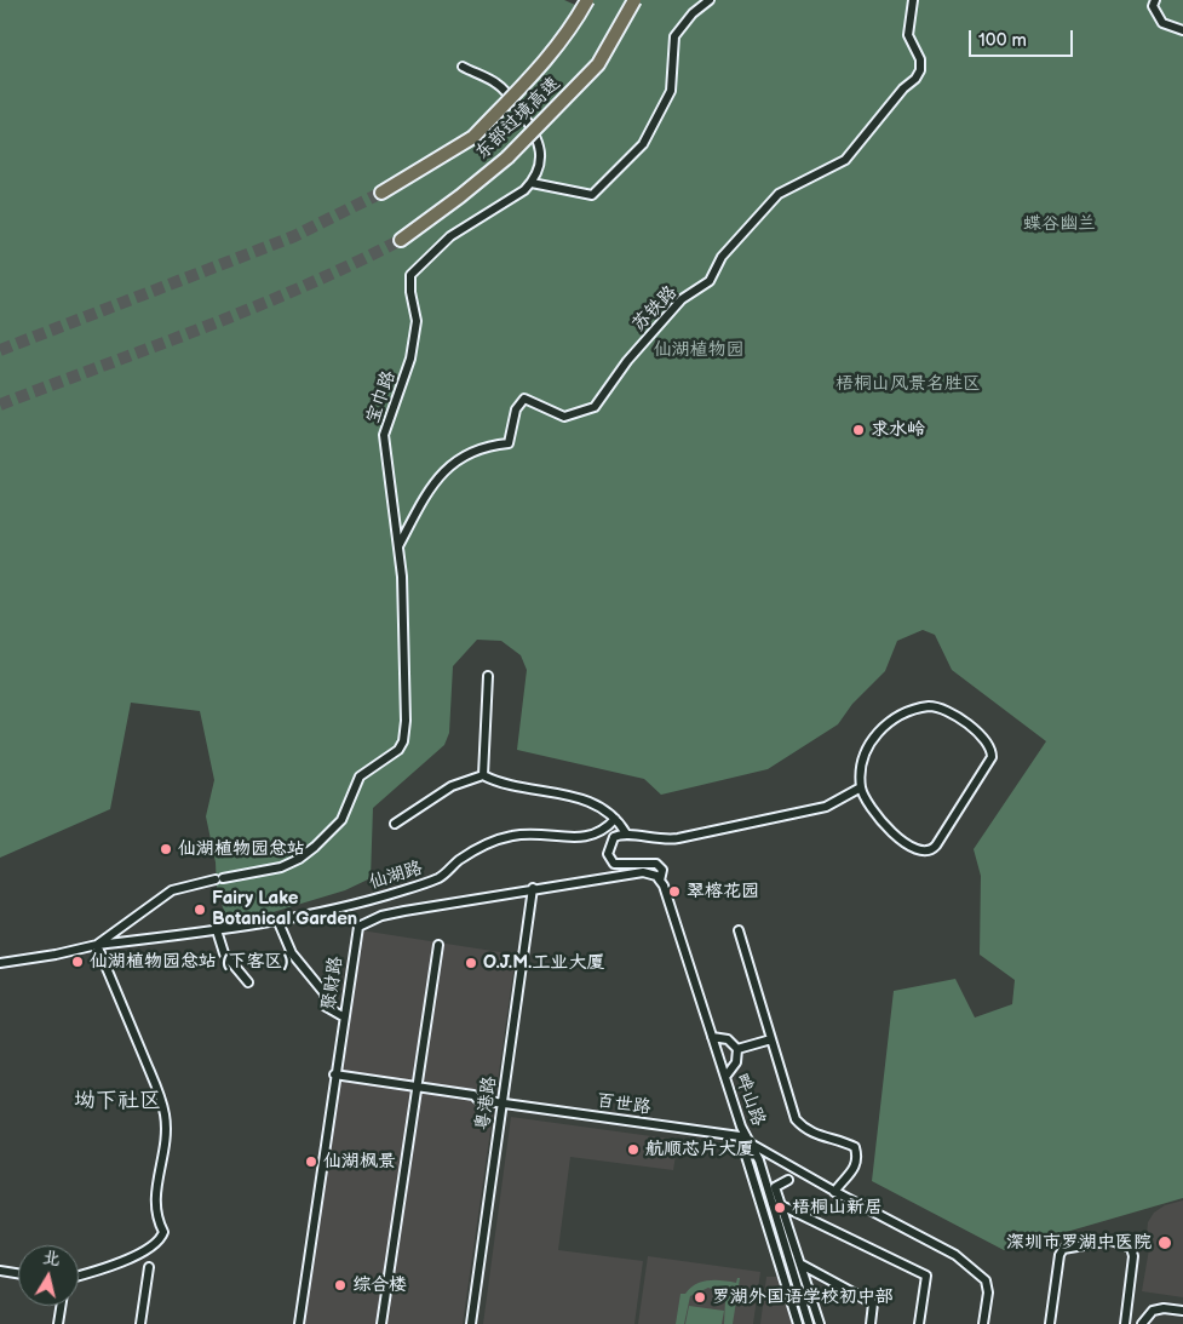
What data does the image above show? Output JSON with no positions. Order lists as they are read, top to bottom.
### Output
{
  "streets": {
    "highway": ["东部过境高速"],
    "street": [
      "苏铁路",
      "宝巾路",
      "仙湖路",
      "聚财路",
      "畔山路",
      "粤港路",
      "百世路"
    ]
  },
  "crossings": [
    ["苏铁路", "宝巾路"],
    ["宝巾路", "仙湖路"],
    ["聚财路", "畔山路"],
    ["聚财路", "粤港路"],
    ["聚财路", "百世路"],
    ["畔山路", "百世路"],
    ["粤港路", "百世路"]
  ],
  "districts": ["坳下社区"],
  "parks": ["蝶谷幽兰", "仙湖植物园", "梧桐山风景名胜区"],
  "places": [
    "求水岭",
    "仙湖植物园总站",
    "翠榕花园",
    "Fairy Lake Botanical Garden",
    "仙湖植物园总站 (下客区)",
    "O.J.M.工业大厦",
    "航顺芯片大厦",
    "仙湖枫景",
    "梧桐山新居",
    "深圳市罗湖中医院",
    "综合楼",
    "罗湖外国语学校初中部"
  ],
  "scale_bar": "100 m",
  "north": "top"
}
